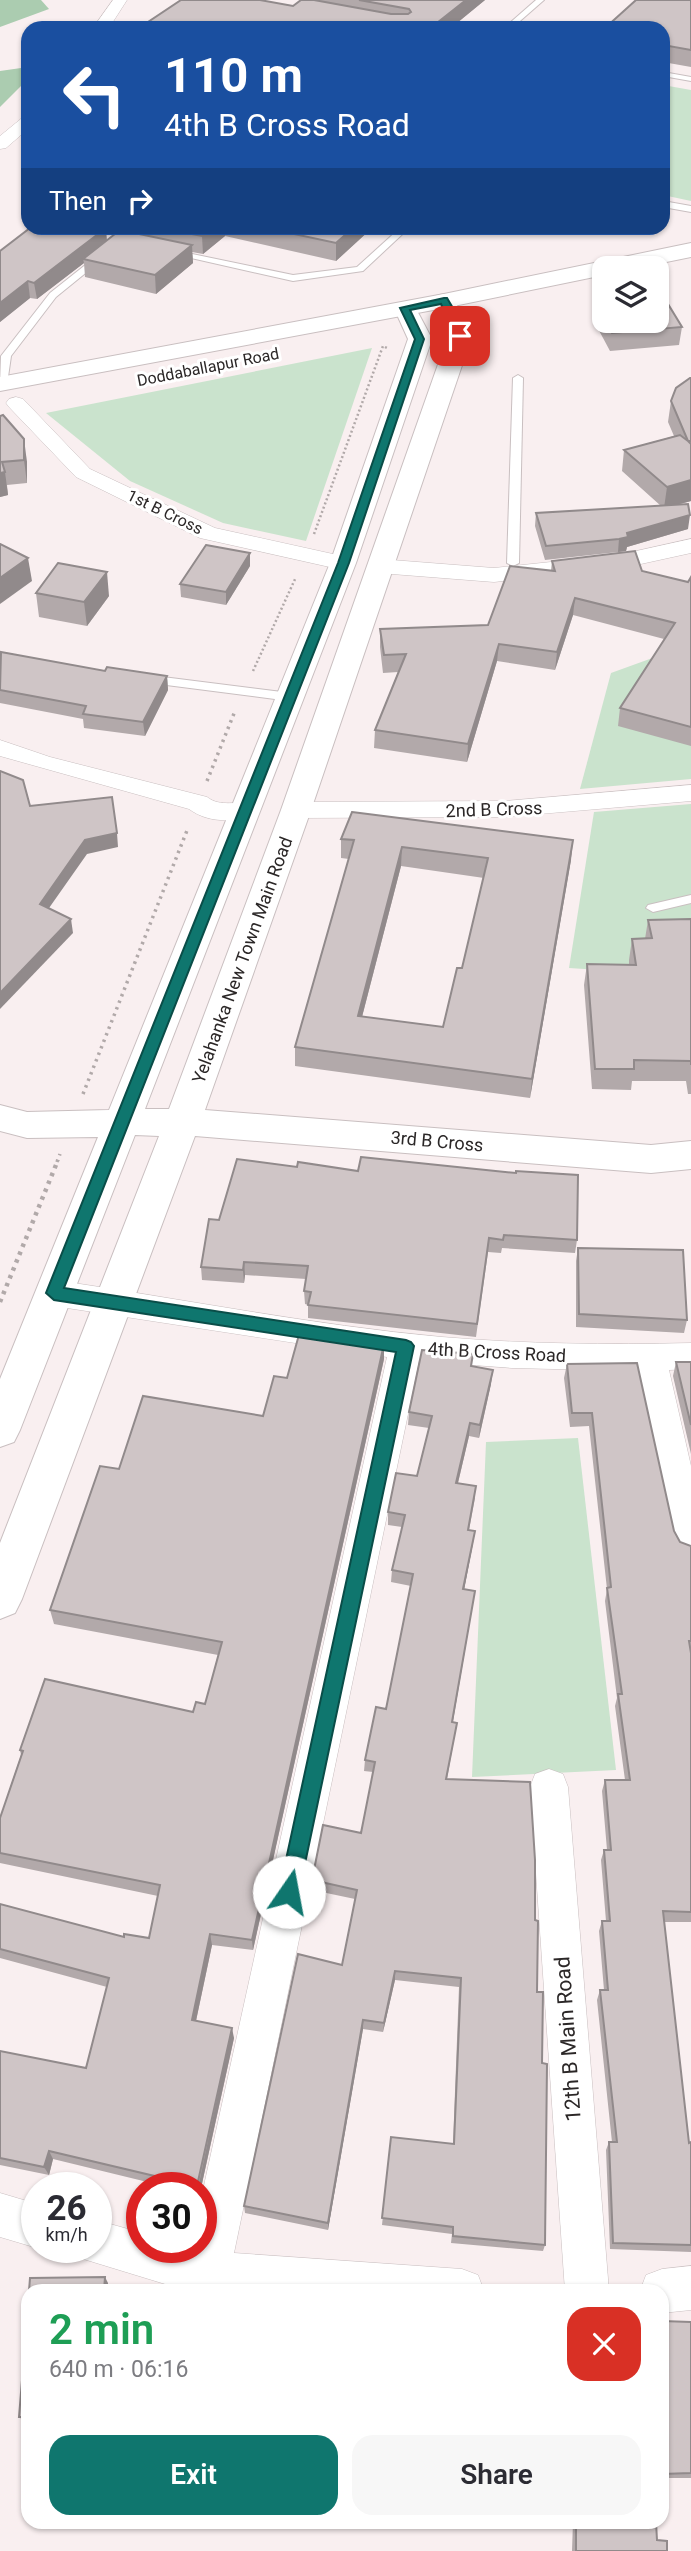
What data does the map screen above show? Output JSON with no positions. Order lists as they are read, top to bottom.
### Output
{
  "streets": {
    "main road": ["Doddaballapur Road", "Yelahanka New Town Main Road", "3rd B Cross"],
    "street": [
      "1st B Cross",
      "2nd B Cross",
      "4th B Cross Road",
      "12th B Main Road"
    ]
  },
  "crossings": [
    ["Doddaballapur Road", "1st B Cross"],
    ["Doddaballapur Road", "Yelahanka New Town Main Road"],
    ["2nd B Cross", "Yelahanka New Town Main Road"],
    ["Yelahanka New Town Main Road", "3rd B Cross"],
    ["Yelahanka New Town Main Road", "4th B Cross Road"]
  ],
  "page": {
    "turn": ["110 m", "4th B Cross Road"],
    "then": "Then",
    "speed": "26 km/h",
    "limit": "30",
    "heading": ["2 min", "640 m · 06:16"],
    "buttons": ["Exit", "Share"]
  }
}
